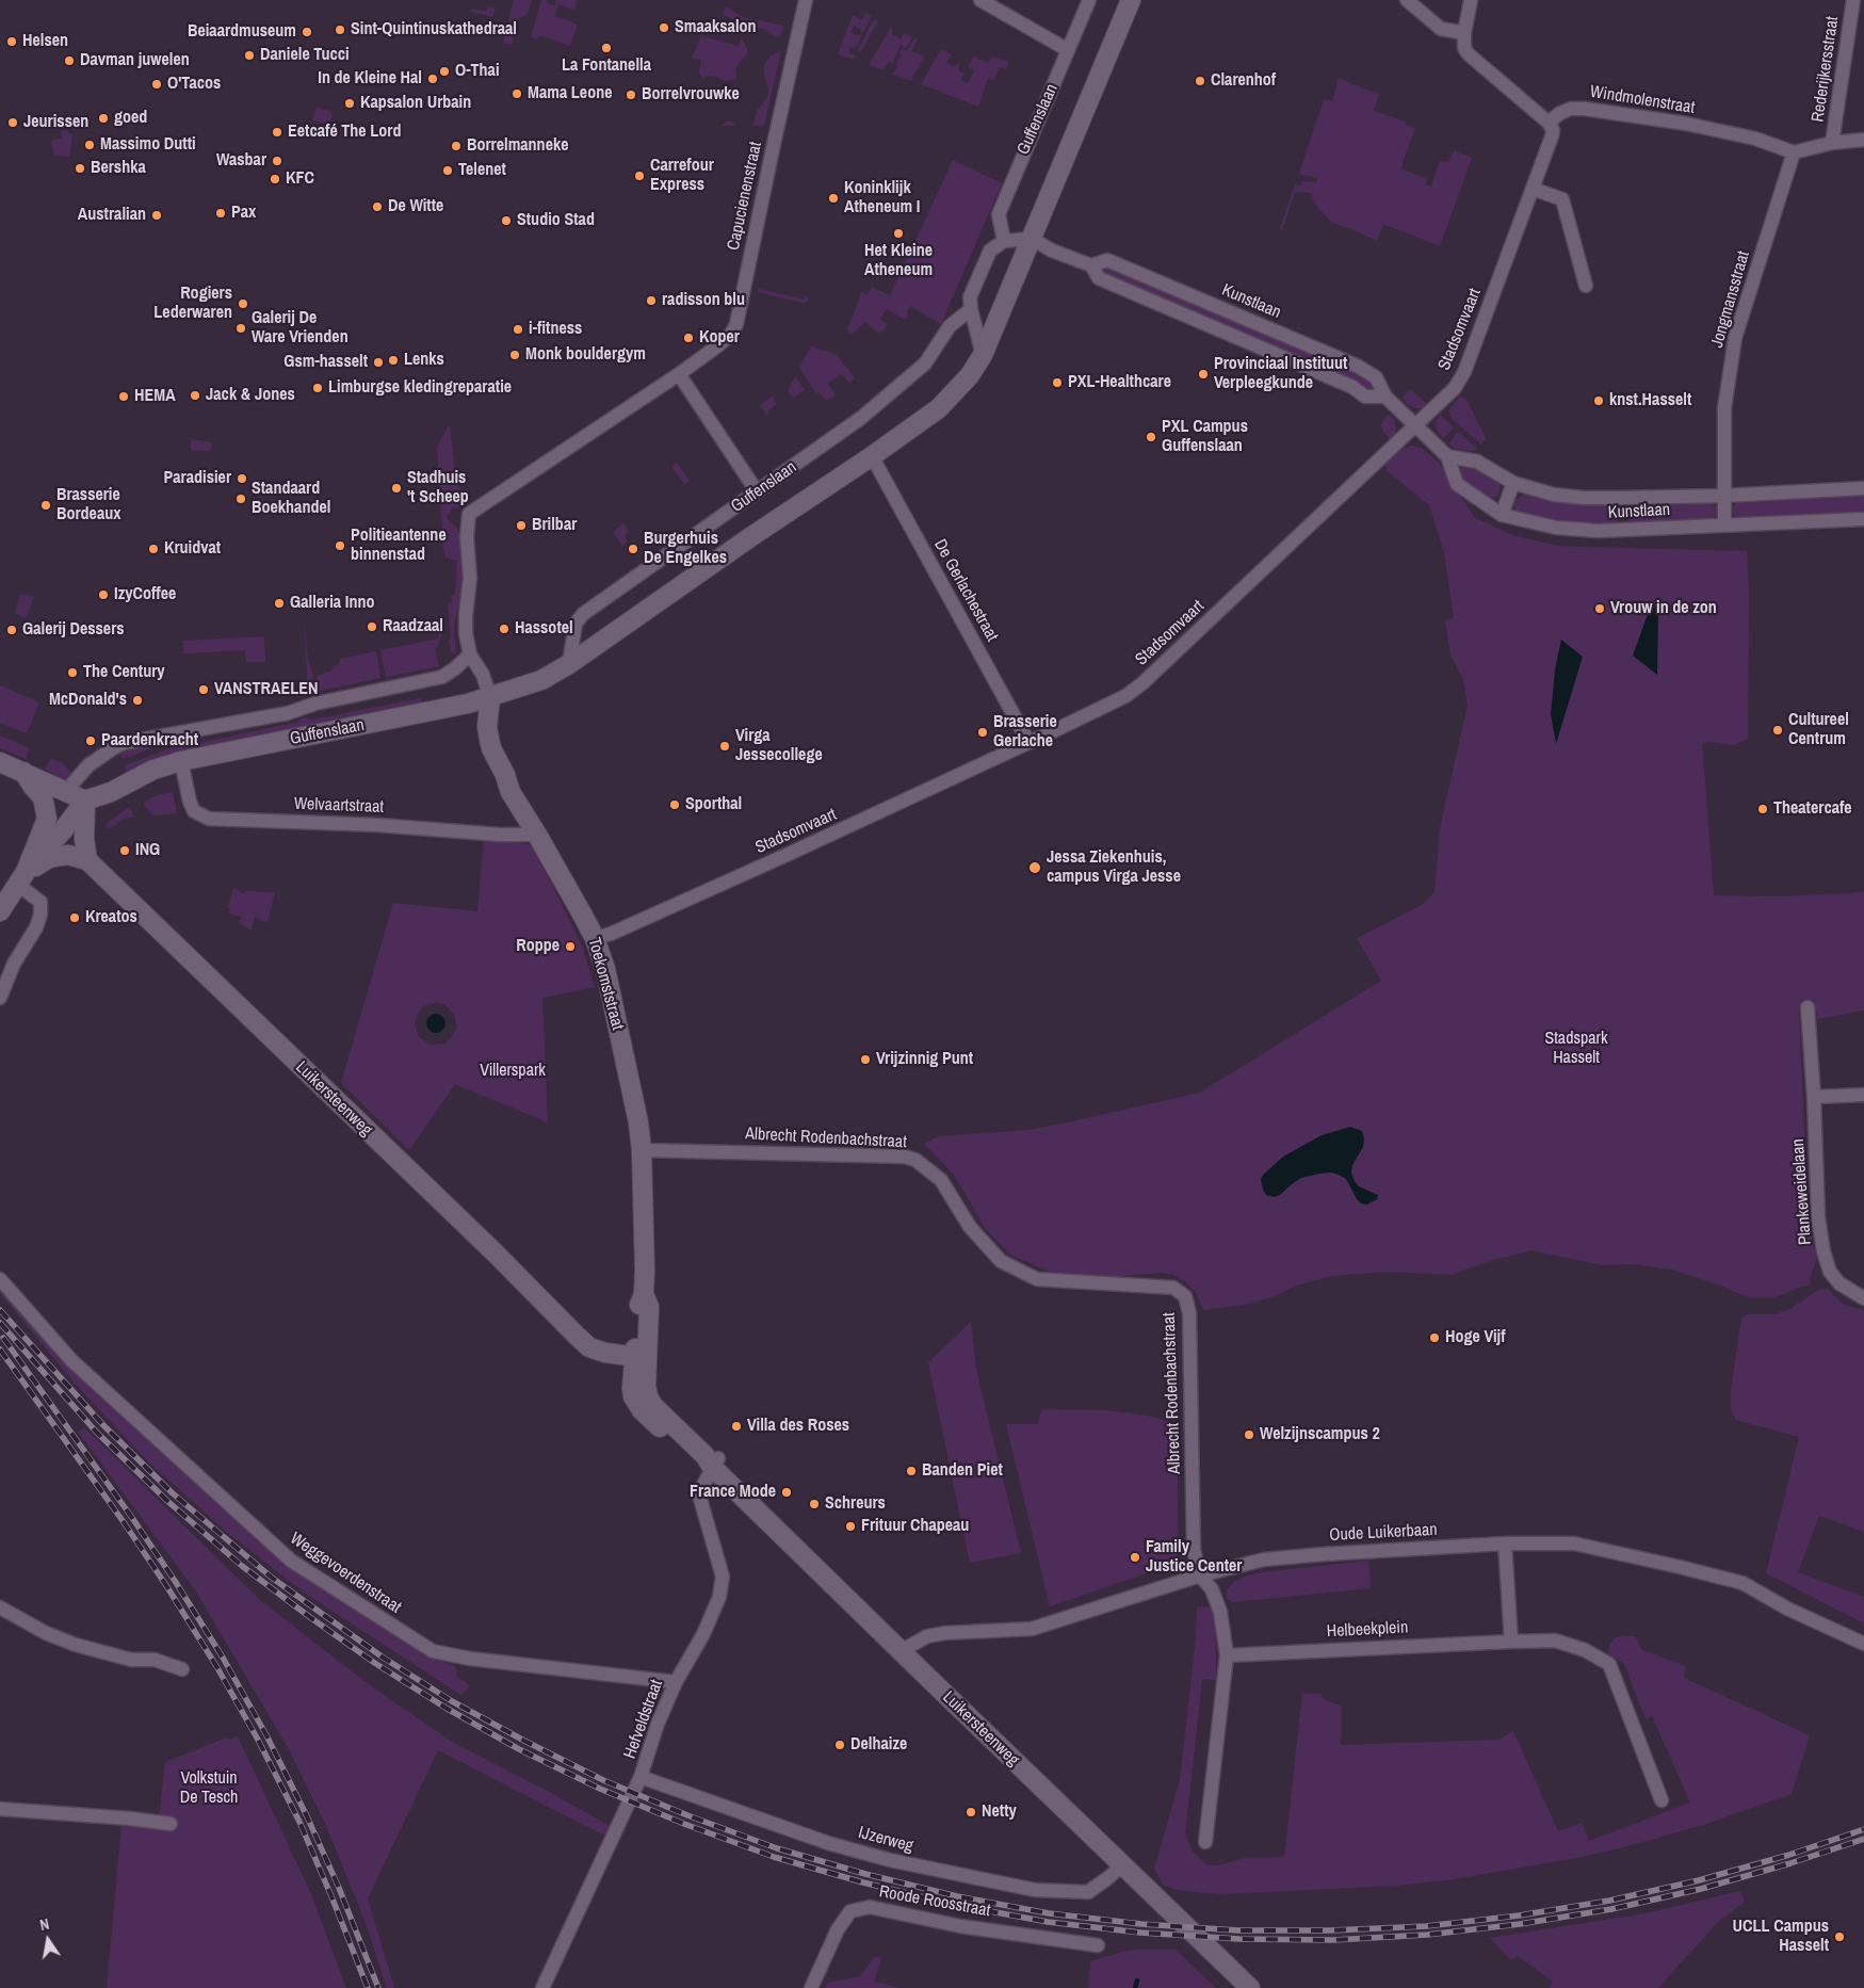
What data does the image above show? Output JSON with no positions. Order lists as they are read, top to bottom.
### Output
{
  "streets": {
    "main road": ["Guffenslaan", "Toekomststraat", "Luikersteenweg"],
    "street": [
      "Rederijkersstraat",
      "Windmolenstraat",
      "Capucienenstraat",
      "Jongmansstraat",
      "Kunstlaan",
      "Stadsomvaart",
      "De Gerlachestraat",
      "Welvaartstraat",
      "Albrecht Rodenbachstraat",
      "Plankeweidelaan",
      "Oude Luikerbaan",
      "Weggevoerdenstraat",
      "Helbeekplein",
      "Hefveldstraat",
      "IJzerweg",
      "Roode Roosstraat"
    ]
  },
  "crossings": [
    ["Windmolenstraat", "Jongmansstraat"],
    ["Windmolenstraat", "Stadsomvaart"],
    ["Guffenslaan", "Capucienenstraat"],
    ["Guffenslaan", "Kunstlaan"],
    ["Guffenslaan", "De Gerlachestraat"],
    ["Guffenslaan", "Welvaartstraat"],
    ["Guffenslaan", "Toekomststraat"],
    ["Jongmansstraat", "Kunstlaan"],
    ["Kunstlaan", "Stadsomvaart"],
    ["Stadsomvaart", "De Gerlachestraat"],
    ["Stadsomvaart", "Toekomststraat"],
    ["Welvaartstraat", "Toekomststraat"],
    ["Toekomststraat", "Luikersteenweg"],
    ["Toekomststraat", "Albrecht Rodenbachstraat"],
    ["Luikersteenweg", "Oude Luikerbaan"],
    ["Luikersteenweg", "Hefveldstraat"],
    ["Luikersteenweg", "IJzerweg"],
    ["Albrecht Rodenbachstraat", "Oude Luikerbaan"],
    ["Weggevoerdenstraat", "Hefveldstraat"],
    ["Hefveldstraat", "IJzerweg"]
  ],
  "parks": ["Stadspark Hasselt", "Villerspark", "Volkstuin De Tesch"],
  "places": [
    "Smaaksalon",
    "Sint-Quintinuskathedraal",
    "Beiaardmuseum",
    "Helsen",
    "La Fontanella",
    "Daniele Tucci",
    "Davman juwelen",
    "O-Thai",
    "In de Kleine Hal",
    "Clarenhof",
    "O'Tacos",
    "Mama Leone",
    "Borrelvrouwke",
    "Kapsalon Urbain",
    "goed",
    "Jeurissen",
    "Eetcafé The Lord",
    "Massimo Dutti",
    "Borrelmanneke",
    "Wasbar",
    "Bershka",
    "Telenet",
    "Carrefour Express",
    "KFC",
    "Koninklijk Atheneum I",
    "De Witte",
    "Pax",
    "Australian",
    "Studio Stad",
    "Het Kleine Atheneum",
    "radisson blu",
    "Rogiers Lederwaren",
    "Galerij De Ware Vrienden",
    "i-fitness",
    "Koper",
    "Monk bouldergym",
    "Lenks",
    "Gsm-hasselt",
    "Provinciaal Instituut Verpleegkunde",
    "PXL-Healthcare",
    "Limburgse kledingreparatie",
    "Jack & Jones",
    "HEMA",
    "knst.Hasselt",
    "PXL Campus Guffenslaan",
    "Paradisier",
    "Stadhuis 't Scheep",
    "Standaard Boekhandel",
    "Brasserie Bordeaux",
    "Brilbar",
    "Politieantenne binnenstad",
    "Kruidvat",
    "Burgerhuis De Engelkes",
    "IzyCoffee",
    "Galleria Inno",
    "Vrouw in de zon",
    "Raadzaal",
    "Hassotel",
    "Galerij Dessers",
    "The Century",
    "VANSTRAELEN",
    "McDonald's",
    "Cultureel Centrum",
    "Brasserie Gerlache",
    "Paardenkracht",
    "Virga Jessecollege",
    "Sporthal",
    "Theatercafe",
    "ING",
    "Jessa Ziekenhuis, campus Virga Jesse",
    "Kreatos",
    "Roppe",
    "Vrijzinnig Punt",
    "Hoge Vijf",
    "Villa des Roses",
    "Welzijnscampus 2",
    "Banden Piet",
    "France Mode",
    "Schreurs",
    "Frituur Chapeau",
    "Family Justice Center",
    "Delhaize",
    "Netty",
    "UCLL Campus Hasselt"
  ],
  "north": "top"
}
